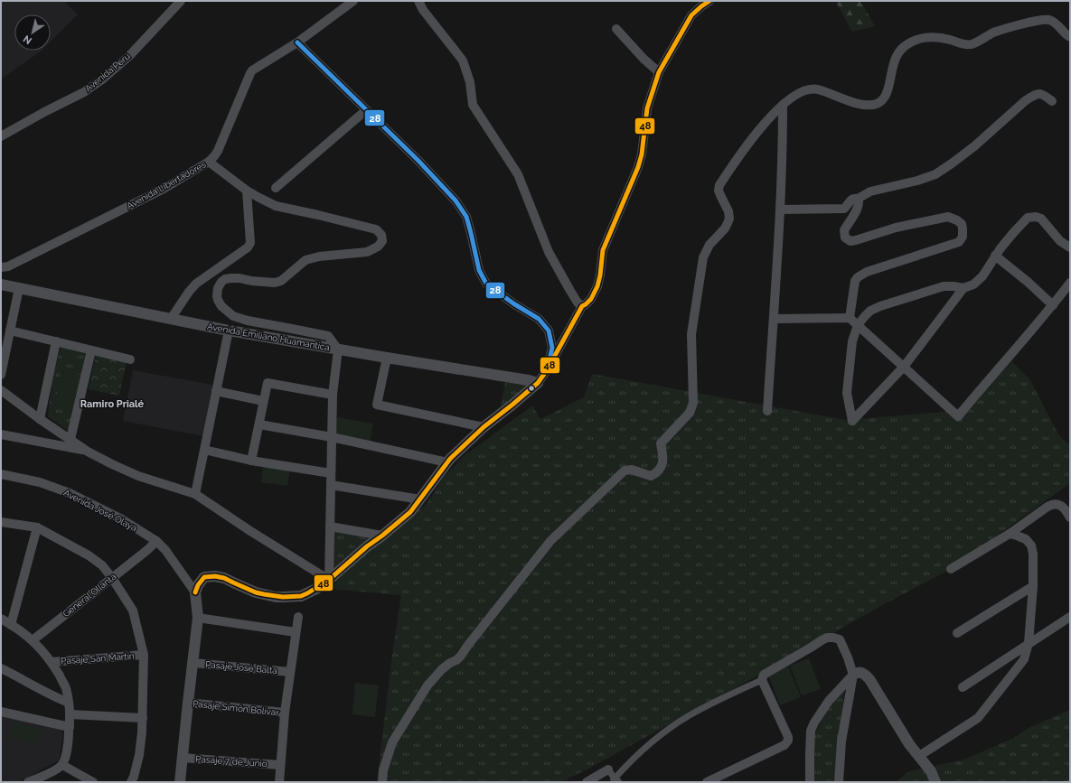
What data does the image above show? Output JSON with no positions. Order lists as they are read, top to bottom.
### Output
{
  "streets": {
    "street": [
      "Avenida Perú",
      "Avenida Libertadores",
      "Avenida Emiliano Huamantica",
      "Avenida José Olaya",
      "General Ollanta",
      "Pasaje San Martín",
      "Pasaje José Balta",
      "Pasaje Simón Bolívar",
      "Pasaje 7 de Junio"
    ]
  },
  "crossings": [
    ["Avenida José Olaya", "General Ollanta"]
  ],
  "districts": ["Ramiro Prialé"],
  "lines": ["transit line 48", "transit line 28"],
  "north": "bottom left"
}
